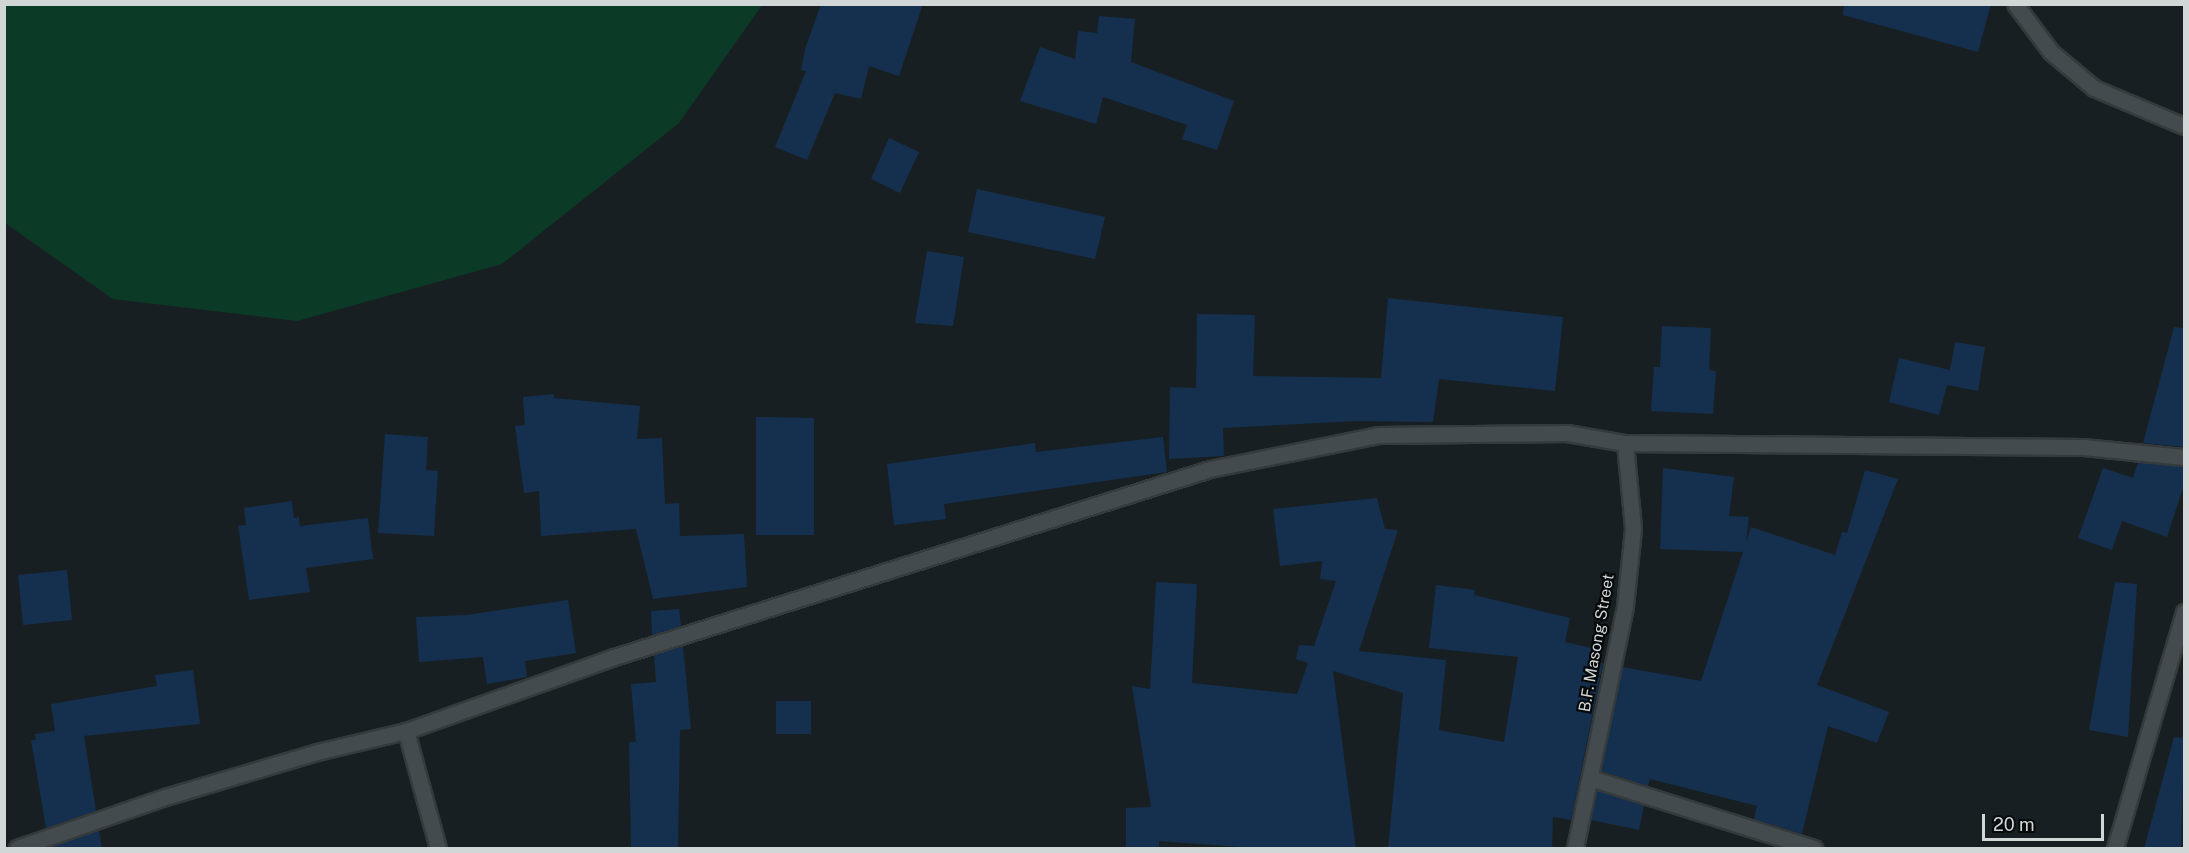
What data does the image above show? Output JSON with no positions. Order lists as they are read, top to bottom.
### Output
{
  "streets": {
    "street": ["B.F. Masong Street"]
  },
  "scale_bar": "20 m"
}
